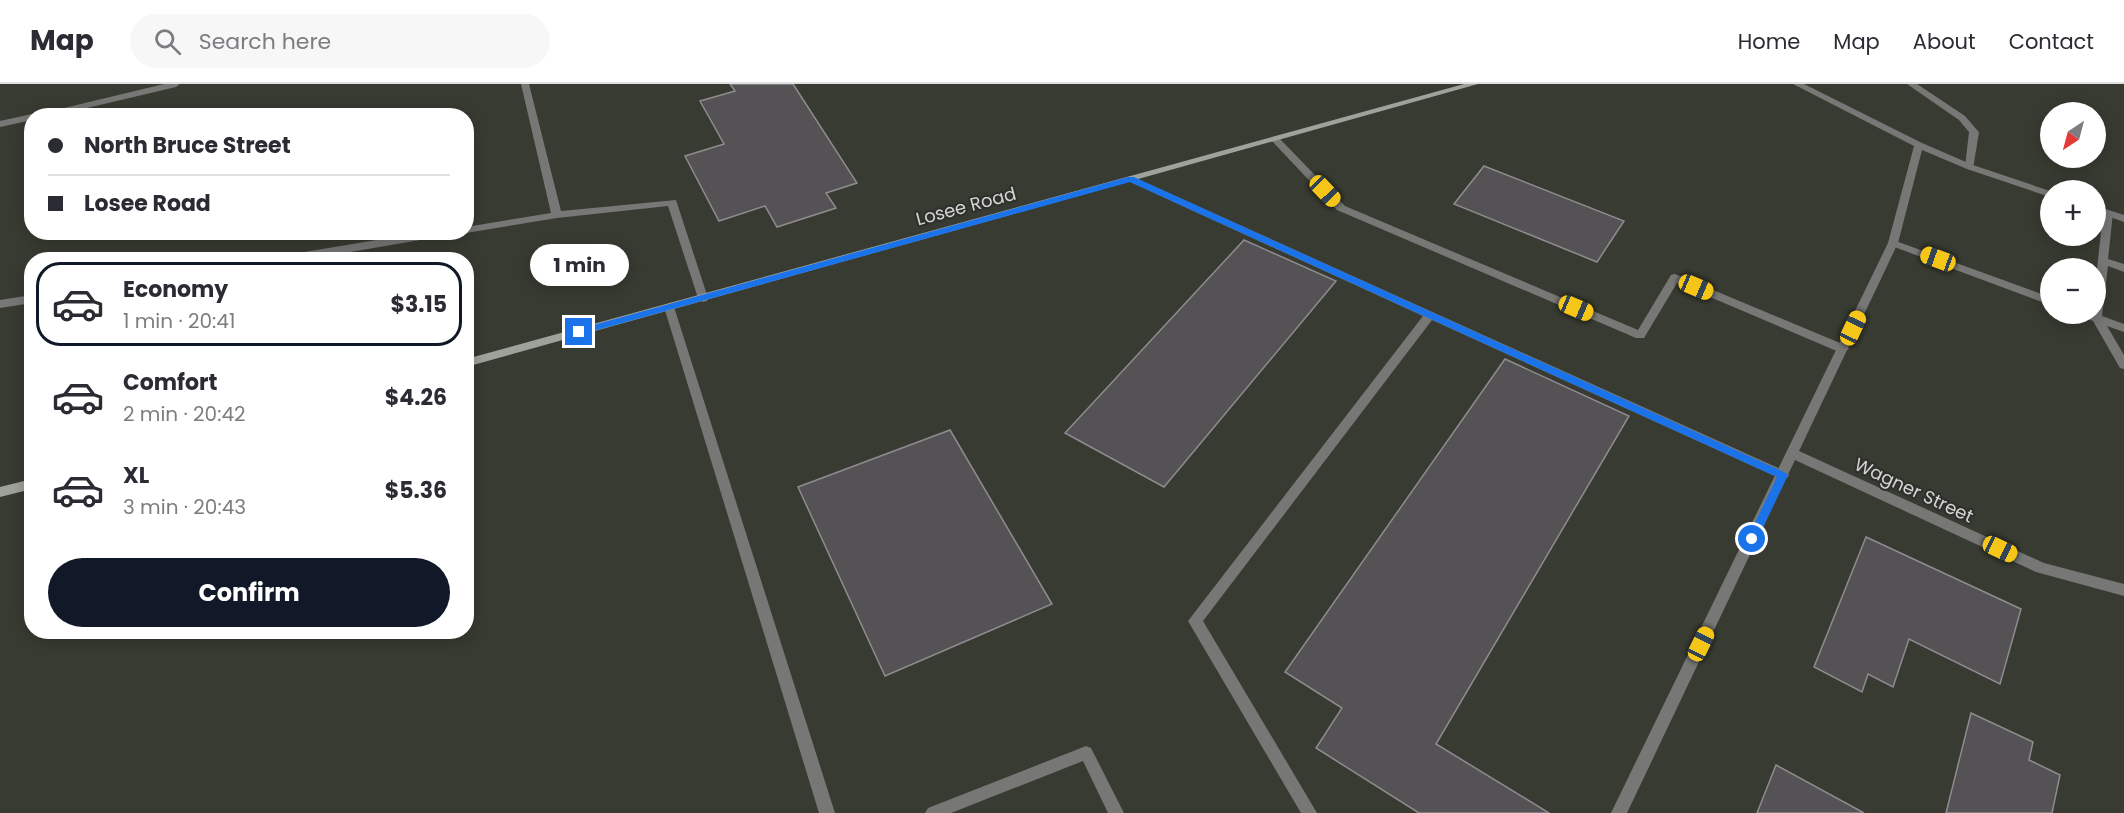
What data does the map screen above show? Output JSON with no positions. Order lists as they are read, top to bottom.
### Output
{
  "streets": {
    "main road": ["Losee Road"],
    "street": ["Wagner Street"]
  },
  "north": "bottom left",
  "page": {
    "header": "Map",
    "search": "Search here",
    "nav": [
      "Home",
      "Map",
      "About",
      "Contact"
    ],
    "map_buttons": ["+", "−"],
    "banner": ["North Bruce Street", "Losee Road"],
    "bubble": "1 min",
    "list": [
      {
        "name": "Economy",
        "note": "1 min · 20:41",
        "value": "$3.15"
      },
      {
        "name": "Comfort",
        "note": "2 min · 20:42",
        "value": "$4.26"
      },
      {
        "name": "XL",
        "note": "3 min · 20:43",
        "value": "$5.36"
      }
    ],
    "buttons": "Confirm"
  }
}
